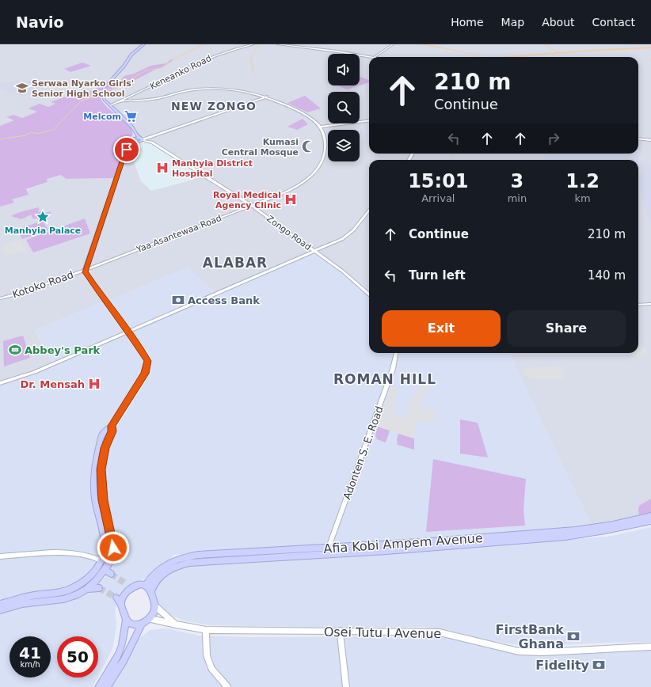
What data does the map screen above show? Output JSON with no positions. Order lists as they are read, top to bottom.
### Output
{
  "streets": {
    "main road": ["Afia Kobi Ampem Avenue"],
    "street": [
      "Keneanko Road",
      "Zongo Road",
      "Yaa Asantewaa Road",
      "Kotoko Road",
      "Adonten S. E. Road",
      "Osei Tutu I Avenue"
    ]
  },
  "crossings": [
    ["Zongo Road", "Yaa Asantewaa Road"],
    ["Yaa Asantewaa Road", "Kotoko Road"],
    ["Adonten S. E. Road", "Afia Kobi Ampem Avenue"]
  ],
  "districts": ["NEW ZONGO", "ALABAR", "ROMAN HILL"],
  "places": {
    "school or university": ["Serwaa Nyarko Girls' Senior High School"],
    "supermarket": ["Melcom"],
    "mosque": ["Kumasi Central Mosque"],
    "hospital": ["Manhyia District Hospital", "Royal Medical Agency Clinic", "Dr. Mensah"],
    "place": ["Manhyia Palace"],
    "bank": ["Access Bank", "FirstBank Ghana", "Fidelity"],
    "sports": ["Abbey's Park"]
  },
  "page": {
    "header": "Navio",
    "nav": [
      "Home",
      "Map",
      "About",
      "Contact"
    ],
    "turn": ["210 m", "Continue"],
    "eta": [
      "15:01",
      "Arrival",
      "3",
      "min",
      "1.2",
      "km"
    ],
    "list": [
      {
        "name": "Continue",
        "value": "210 m"
      },
      {
        "name": "Turn left",
        "value": "140 m"
      }
    ],
    "buttons": ["Exit", "Share"],
    "speed": "41 km/h",
    "limit": "50"
  }
}
